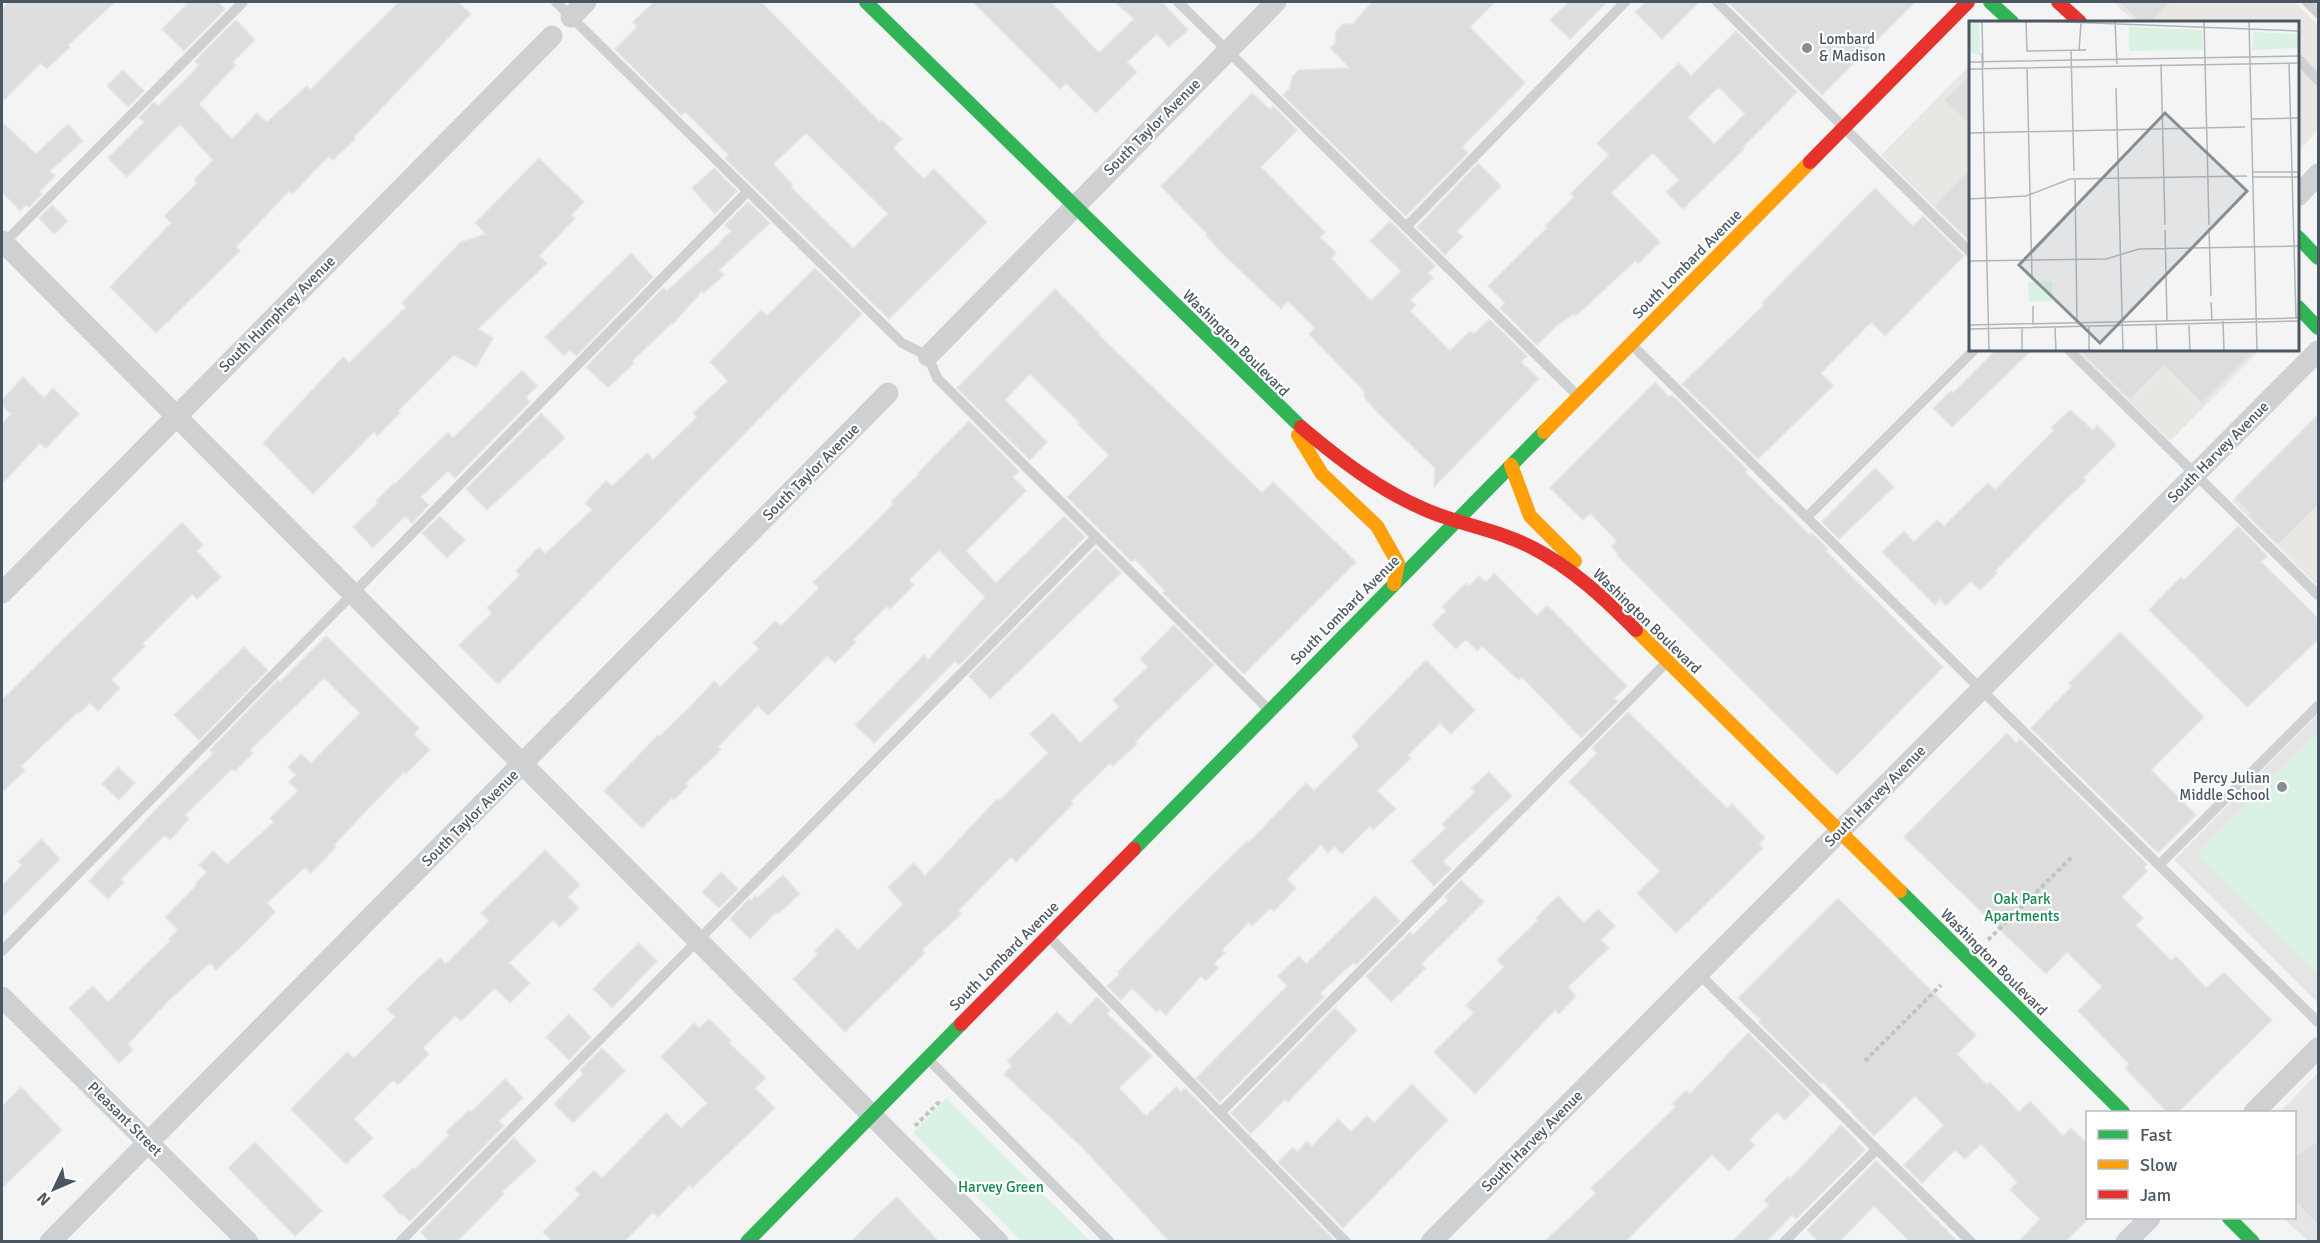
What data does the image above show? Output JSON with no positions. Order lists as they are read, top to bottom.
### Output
{
  "streets": {
    "street": [
      "South Taylor Avenue",
      "South Lombard Avenue",
      "South Humphrey Avenue",
      "Washington Boulevard",
      "South Harvey Avenue",
      "Pleasant Street"
    ]
  },
  "crossings": [
    ["South Taylor Avenue", "Washington Boulevard"],
    ["South Taylor Avenue", "Pleasant Street"],
    ["South Lombard Avenue", "Washington Boulevard"],
    ["Washington Boulevard", "South Harvey Avenue"]
  ],
  "parks": ["Oak Park Apartments", "Harvey Green"],
  "places": ["Lombard & Madison", "Percy Julian Middle School"],
  "legend": ["Fast", "Slow", "Jam"],
  "north": "bottom left"
}
